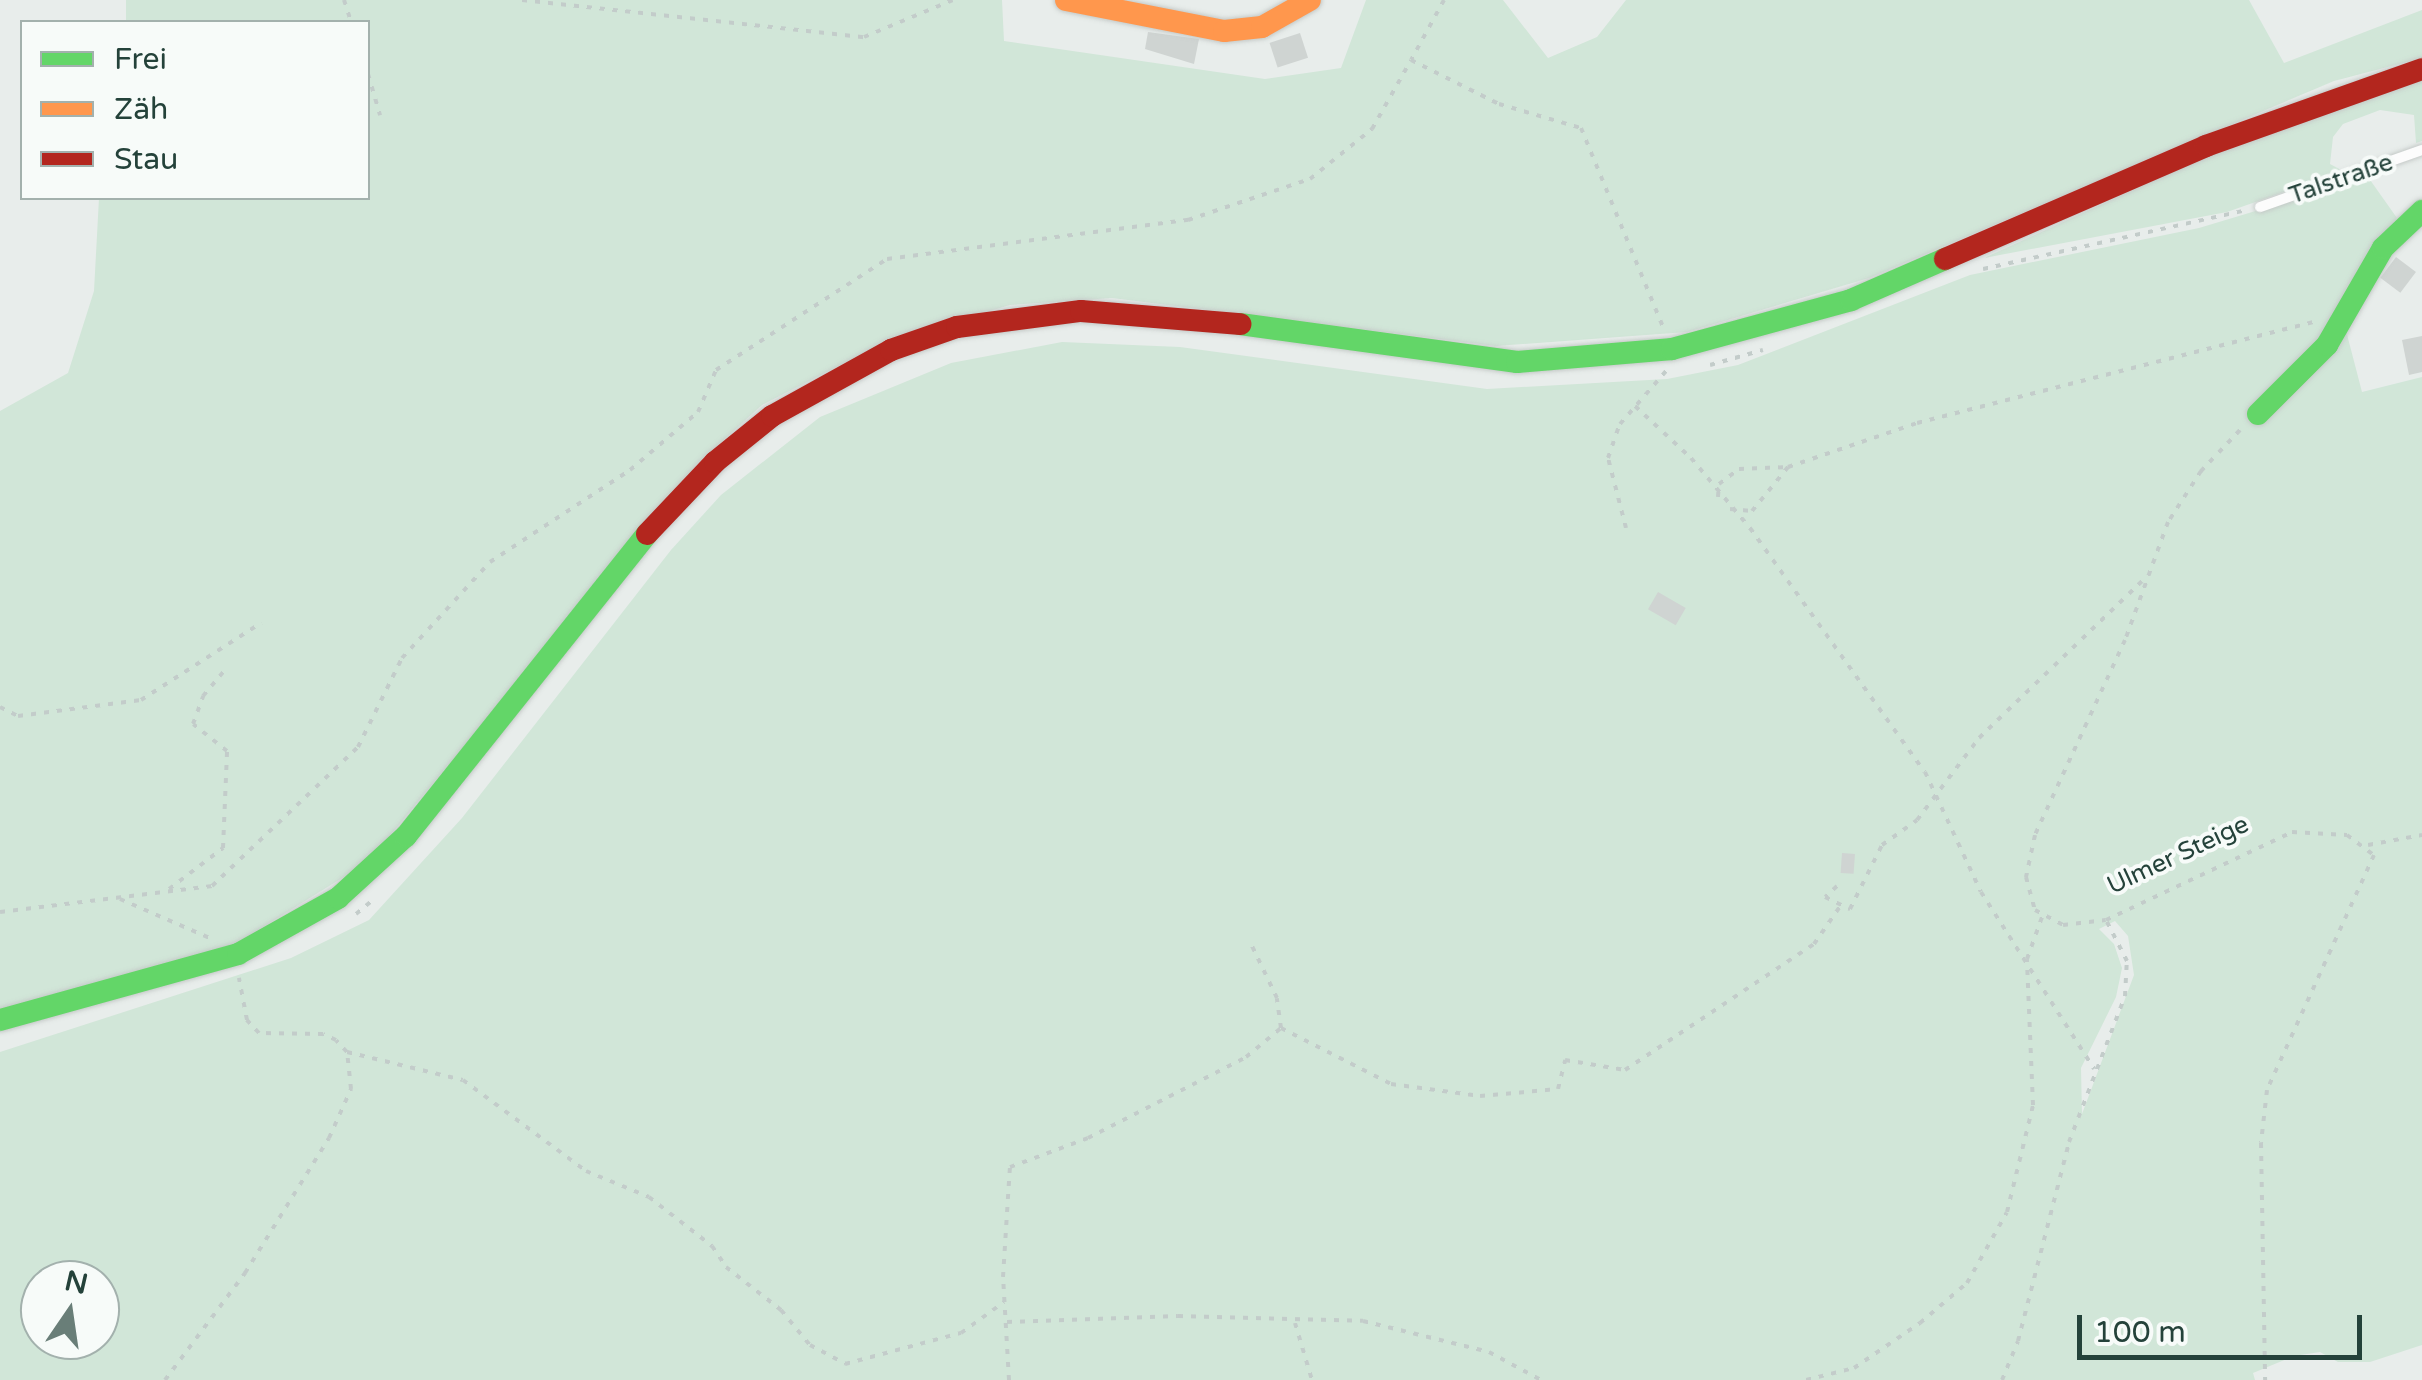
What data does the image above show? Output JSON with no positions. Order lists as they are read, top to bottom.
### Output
{
  "streets": {
    "lane": ["Talstraße"],
    "path": ["Ulmer Steige"]
  },
  "legend": ["Frei", "Zäh", "Stau"],
  "scale_bar": "100 m",
  "north": "top"
}
